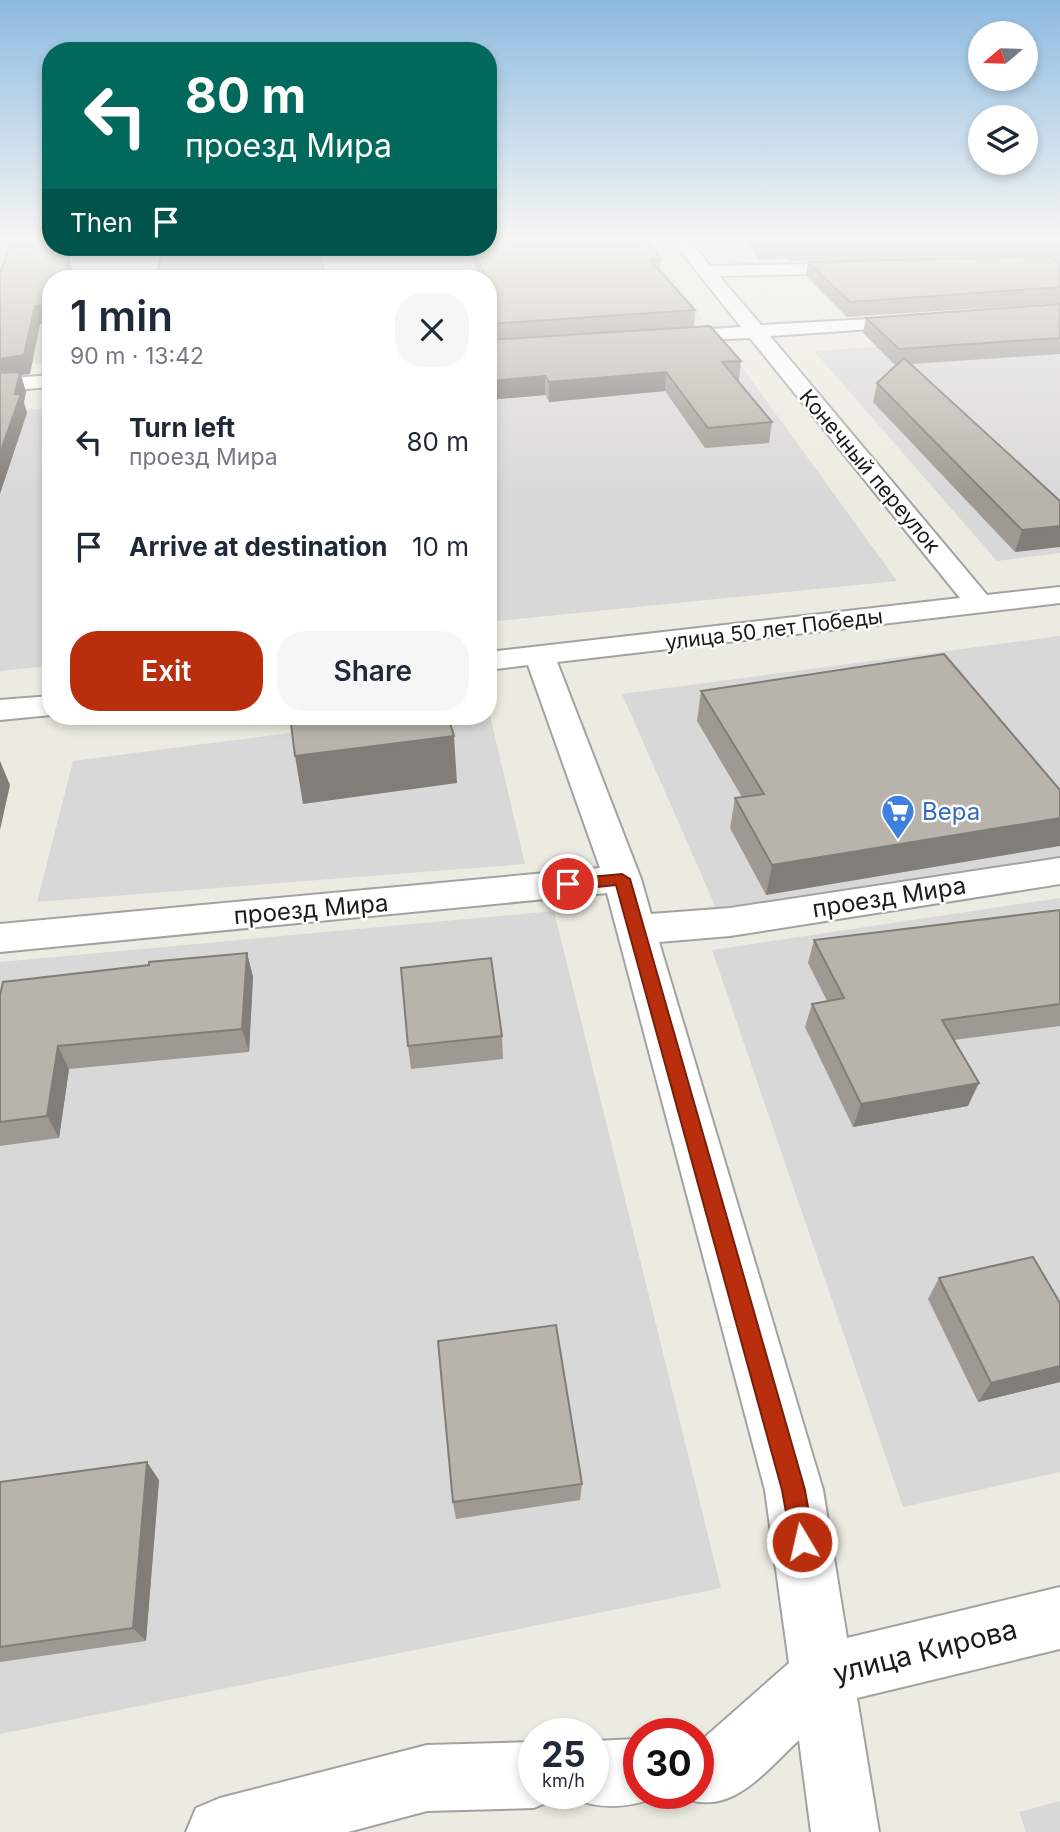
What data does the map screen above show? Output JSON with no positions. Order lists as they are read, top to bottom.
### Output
{
  "streets": {
    "street": [
      "Конечный переулок",
      "улица 50 лет Победы",
      "проезд Мира",
      "улица Кирова"
    ]
  },
  "crossings": [
    ["Конечный переулок", "улица 50 лет Победы"]
  ],
  "places": {
    "supermarket": ["Вера"]
  },
  "north": "left",
  "page": {
    "turn": ["80 m", "проезд Мира"],
    "then": "Then",
    "heading": ["1 min", "90 m · 13:42"],
    "list": [
      {
        "name": "Turn left",
        "note": "проезд Мира",
        "value": "80 m"
      },
      {
        "name": "Arrive at destination",
        "value": "10 m"
      }
    ],
    "buttons": ["Exit", "Share"],
    "speed": "25 km/h",
    "limit": "30"
  }
}
